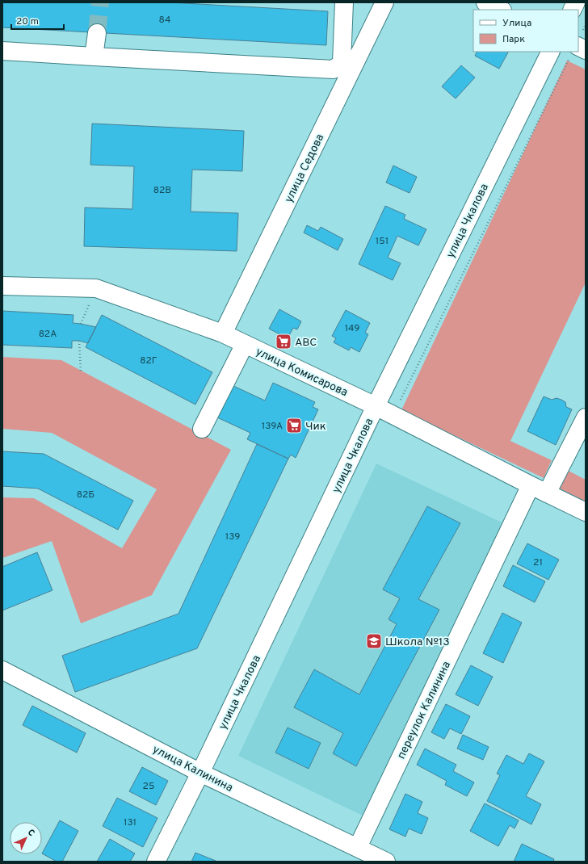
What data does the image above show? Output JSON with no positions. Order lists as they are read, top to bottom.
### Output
{
  "streets": {
    "street": [
      "улица Седова",
      "улица Чкалова",
      "улица Комисарова",
      "переулок Калинина",
      "улица Калинина"
    ]
  },
  "crossings": [
    ["улица Седова", "улица Комисарова"],
    ["улица Чкалова", "улица Комисарова"],
    ["улица Чкалова", "улица Калинина"],
    ["улица Комисарова", "переулок Калинина"],
    ["переулок Калинина", "улица Калинина"]
  ],
  "places": {
    "supermarket": ["ABC", "Чик"],
    "school or university": ["Школа №13"]
  },
  "house_numbers": [
    "84",
    "82В",
    "151",
    "149",
    "82А",
    "82Г",
    "139А",
    "82Б",
    "139",
    "21",
    "25",
    "131"
  ],
  "legend": ["Улица", "Парк"],
  "scale_bar": "20 m",
  "north": "top right"
}
